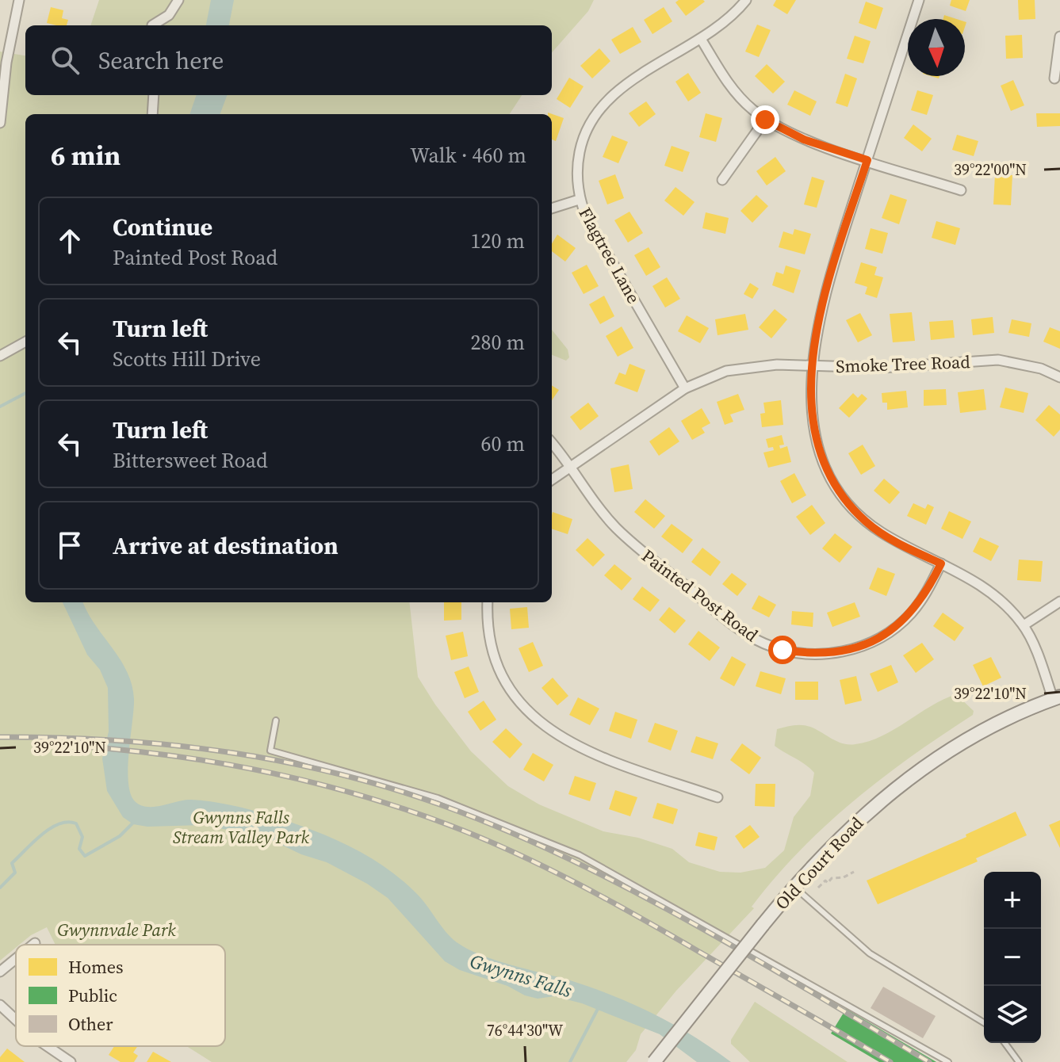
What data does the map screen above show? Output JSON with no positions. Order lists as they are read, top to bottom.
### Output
{
  "streets": {
    "main road": ["Old Court Road"],
    "street": ["Flagtree Lane", "Smoke Tree Road", "Painted Post Road"]
  },
  "crossings": [
    ["Flagtree Lane", "Smoke Tree Road"],
    ["Smoke Tree Road", "Painted Post Road"]
  ],
  "water": ["Gwynns Falls"],
  "parks": ["Gwynns Falls Stream Valley Park", "Gwynnvale Park"],
  "legend": ["Homes", "Public", "Other"],
  "north": "bottom",
  "page": {
    "search": "Search here",
    "heading": ["6 min", "Walk · 460 m"],
    "list": [
      ["Continue", "Painted Post Road", "120 m"],
      ["Turn left", "Scotts Hill Drive", "280 m"],
      ["Turn left", "Bittersweet Road", "60 m"],
      "Arrive at destination"
    ],
    "map_buttons": ["+", "−"]
  },
  "coordinates": ["39°22'00\"N", "39°22'10\"N", "76°44'30\"W"]
}
